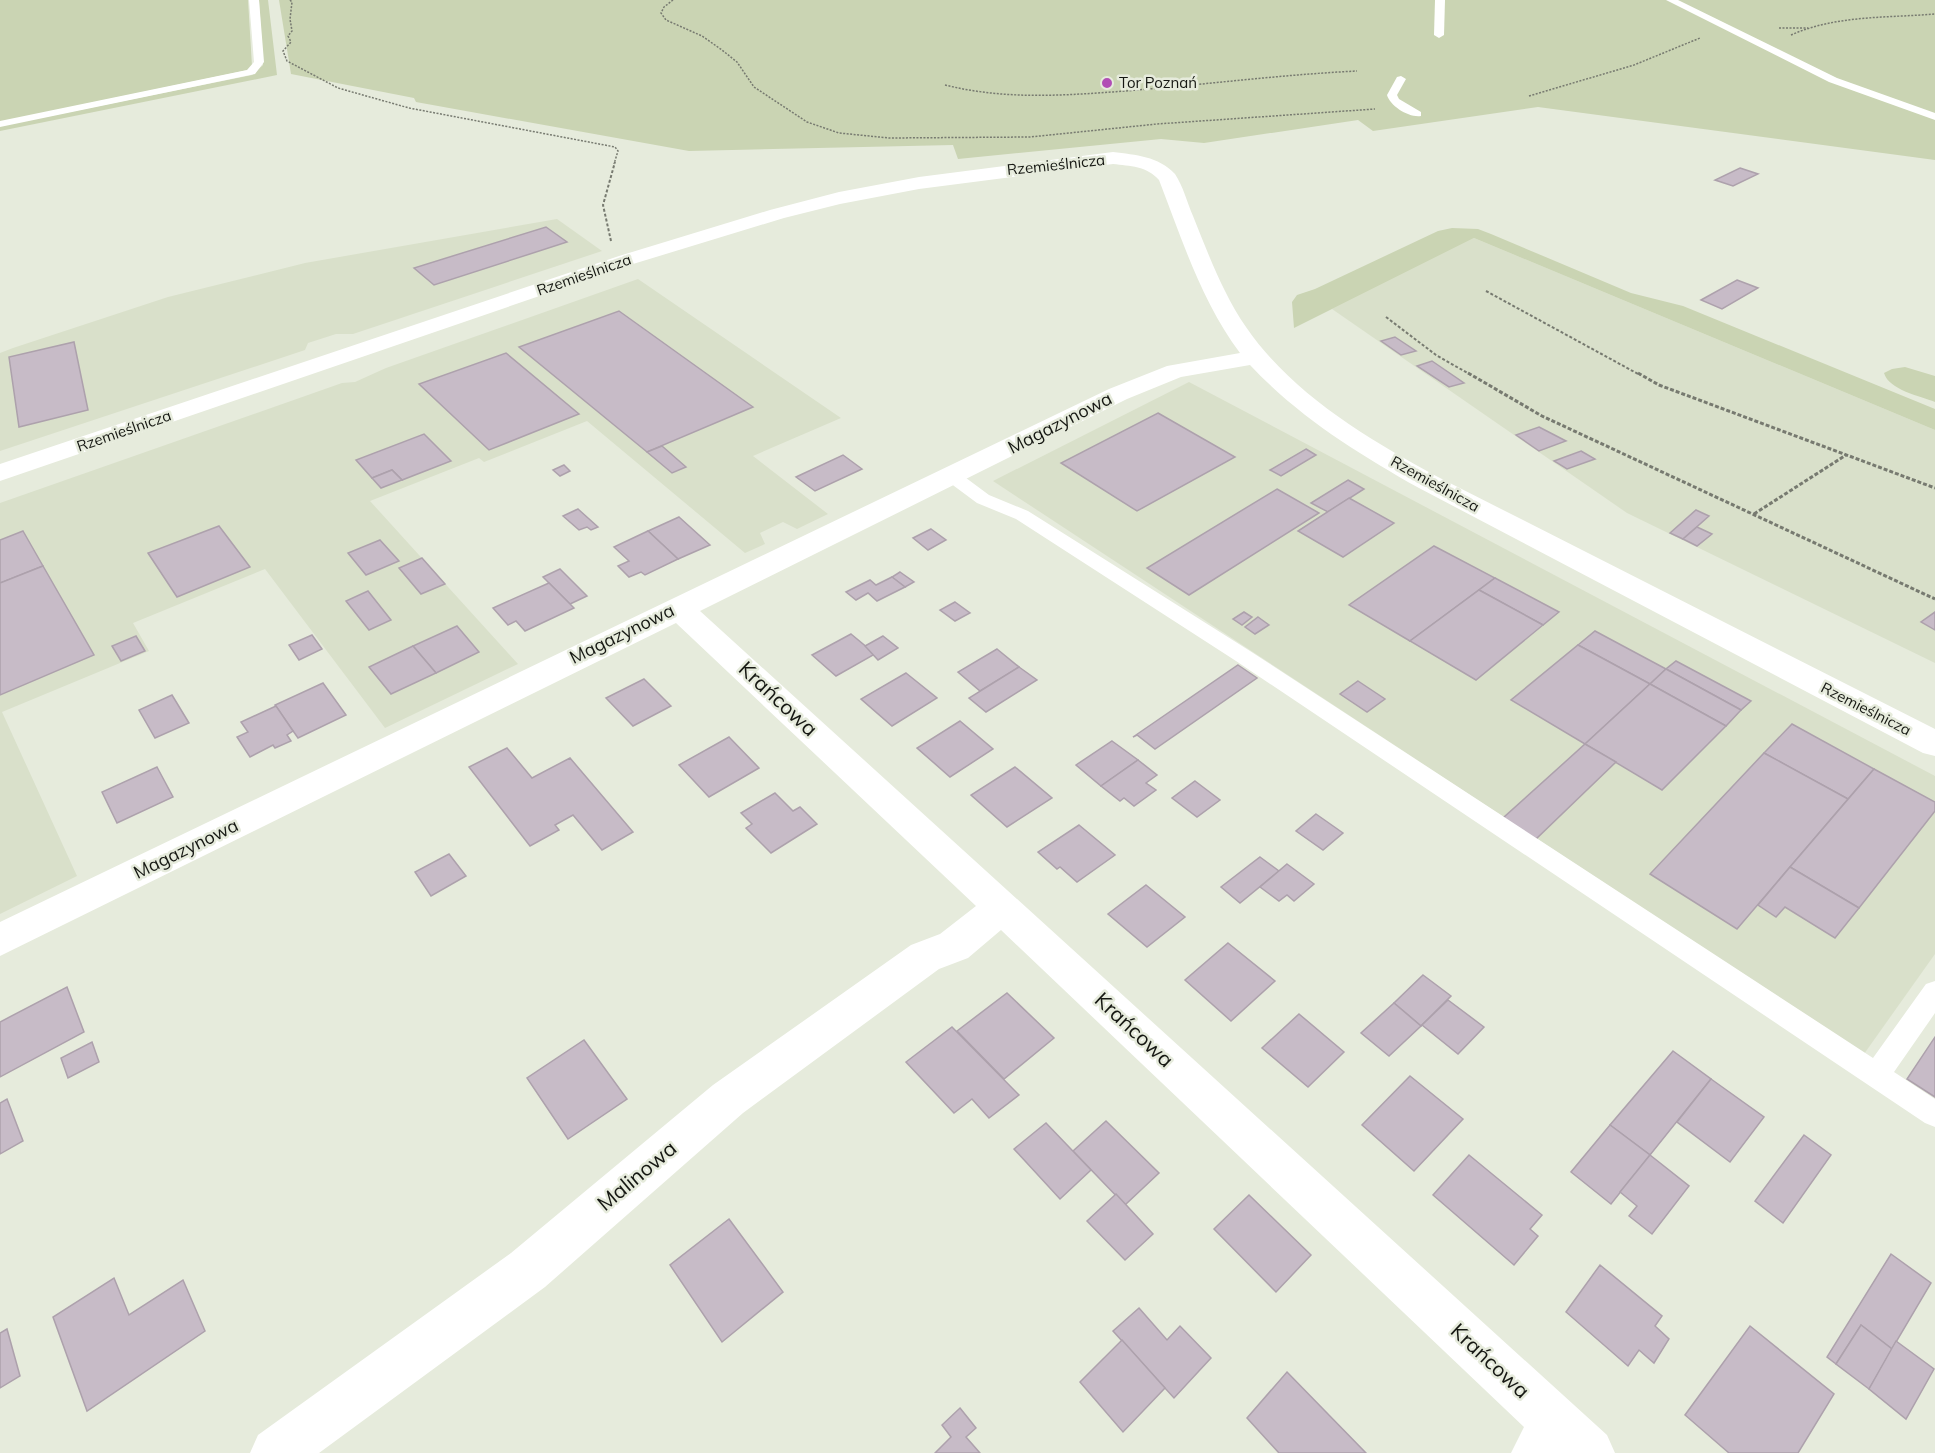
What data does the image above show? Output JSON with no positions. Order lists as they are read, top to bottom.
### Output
{
  "streets": {
    "street": [
      "Rzemieślnicza",
      "Magazynowa",
      "Krańcowa",
      "Malinowa"
    ]
  },
  "crossings": [
    ["Rzemieślnicza", "Magazynowa"],
    ["Magazynowa", "Krańcowa"],
    ["Krańcowa", "Malinowa"]
  ],
  "places": ["Tor Poznań"]
}
